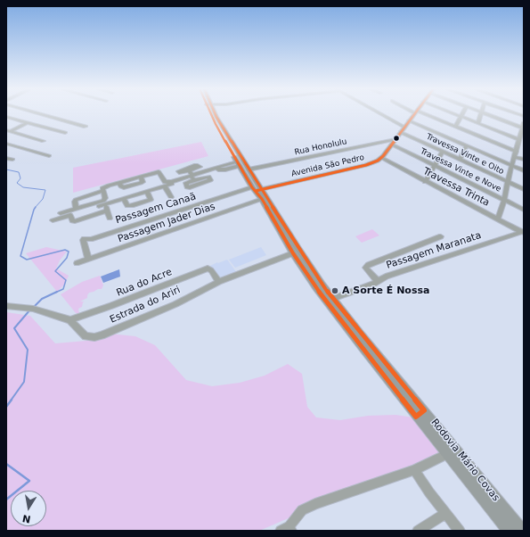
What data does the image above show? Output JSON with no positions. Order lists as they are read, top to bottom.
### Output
{
  "streets": {
    "main road": ["Avenida São Pedro", "Rodovia Mário Covas"],
    "street": [
      "Rua Honolulu",
      "Travessa Vinte e Oito",
      "Travessa Vinte e Nove",
      "Travessa Trinta",
      "Passagem Canaã",
      "Passagem Jader Dias",
      "Passagem Maranata",
      "Rua do Acre",
      "Estrada do Ariri"
    ]
  },
  "crossings": [
    ["Rua Honolulu", "Avenida São Pedro"],
    ["Rua Honolulu", "Rodovia Mário Covas"],
    ["Travessa Vinte e Oito", "Avenida São Pedro"],
    ["Avenida São Pedro", "Travessa Vinte e Nove"],
    ["Avenida São Pedro", "Travessa Trinta"],
    ["Avenida São Pedro", "Passagem Canaã"],
    ["Avenida São Pedro", "Rodovia Mário Covas"],
    ["Travessa Trinta", "Passagem Maranata"],
    ["Passagem Canaã", "Passagem Jader Dias"],
    ["Passagem Canaã", "Rodovia Mário Covas"],
    ["Passagem Jader Dias", "Rodovia Mário Covas"],
    ["Passagem Maranata", "Rodovia Mário Covas"],
    ["Rua do Acre", "Estrada do Ariri"],
    ["Estrada do Ariri", "Rodovia Mário Covas"]
  ],
  "places": ["A Sorte É Nossa"],
  "north": "bottom"
}
